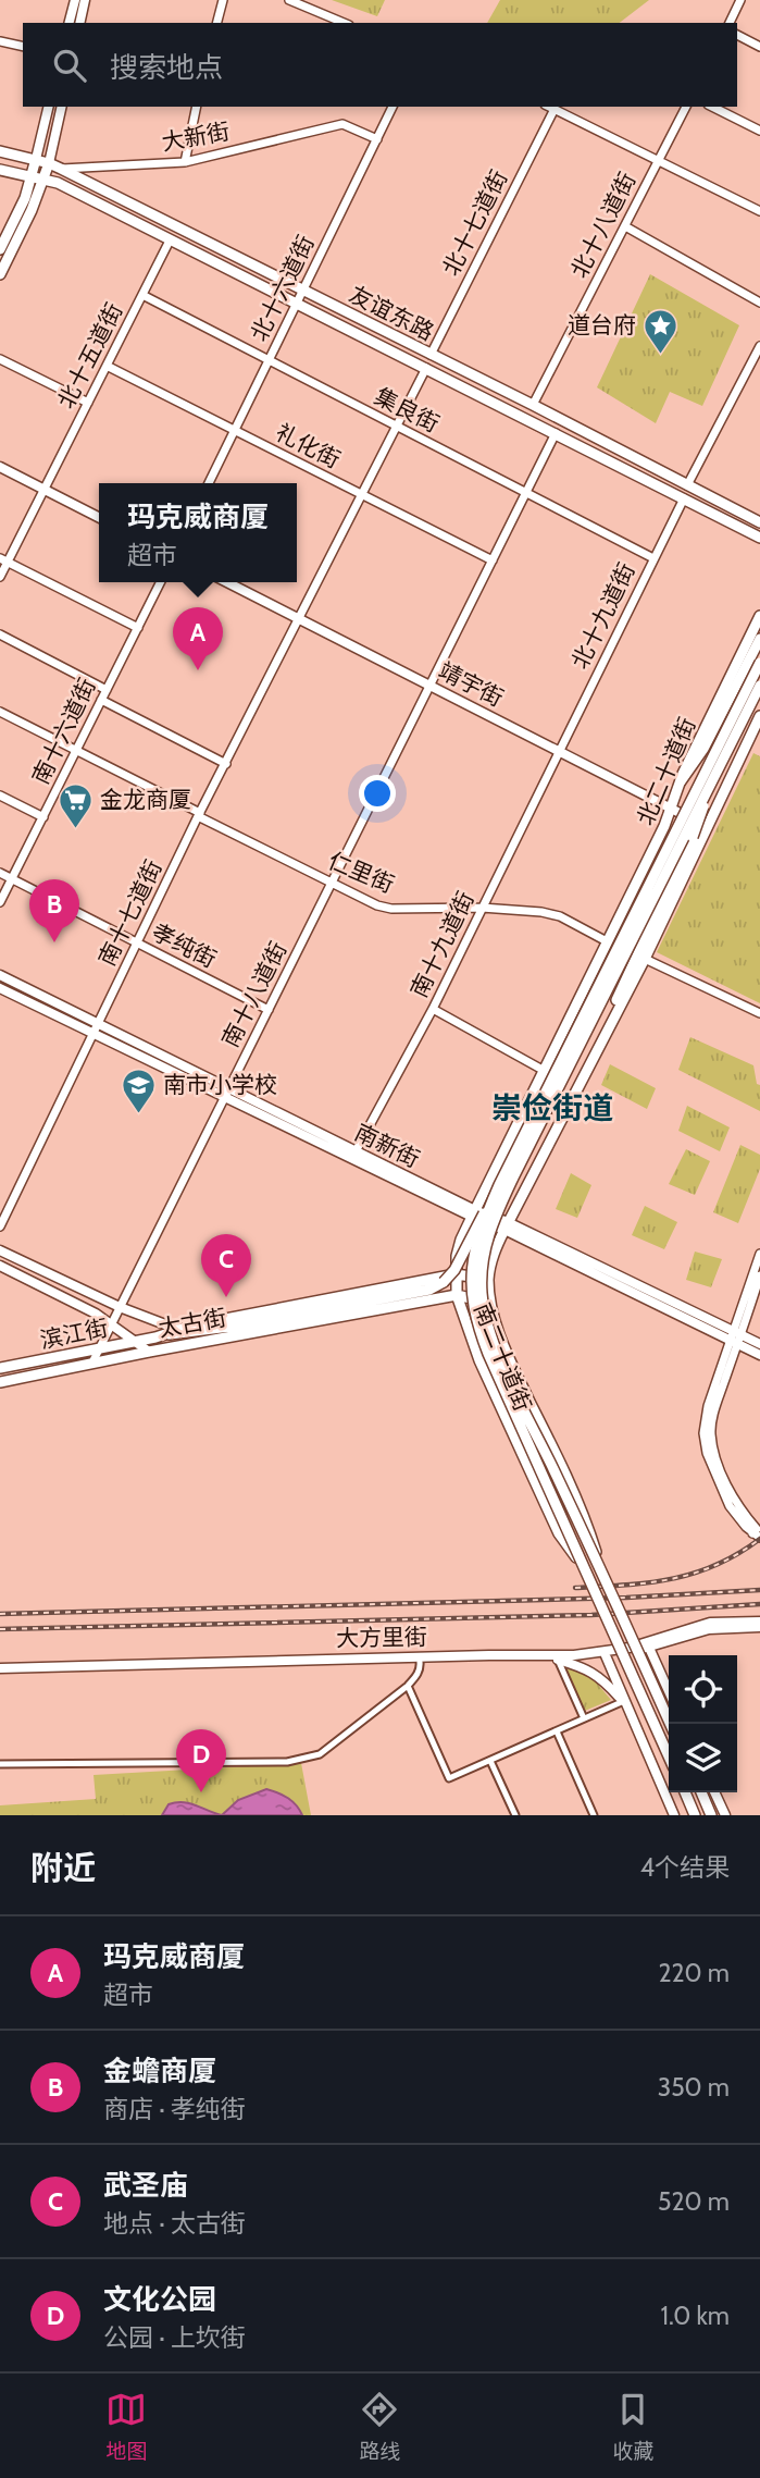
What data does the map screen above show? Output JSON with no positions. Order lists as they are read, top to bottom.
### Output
{
  "streets": {
    "main road": [
      "友谊东路",
      "靖宇街",
      "北二十道街",
      "南新街",
      "太古街",
      "滨江街",
      "南二十道街",
      "大方里街"
    ],
    "street": [
      "大新街",
      "北十七道街",
      "北十八道街",
      "北十六道街",
      "北十五道街",
      "集良街",
      "礼化街",
      "北十九道街",
      "南十六道街",
      "仁里街",
      "南十七道街",
      "南十九道街",
      "孝纯街",
      "南十八道街"
    ]
  },
  "crossings": [
    ["大新街", "北十六道街"],
    ["大新街", "友谊东路"],
    ["北十七道街", "友谊东路"],
    ["北十八道街", "友谊东路"],
    ["北十六道街", "友谊东路"],
    ["北十六道街", "集良街"],
    ["北十六道街", "礼化街"],
    ["友谊东路", "北十五道街"],
    ["友谊东路", "北十九道街"],
    ["北十五道街", "集良街"],
    ["北十五道街", "礼化街"],
    ["集良街", "北十九道街"],
    ["北十九道街", "靖宇街"],
    ["北十九道街", "南十九道街"],
    ["靖宇街", "北二十道街"],
    ["靖宇街", "南十七道街"],
    ["靖宇街", "南十九道街"],
    ["靖宇街", "南十八道街"],
    ["南十六道街", "仁里街"],
    ["南十六道街", "孝纯街"],
    ["北二十道街", "仁里街"],
    ["北二十道街", "南二十道街"],
    ["仁里街", "南十七道街"],
    ["仁里街", "南十九道街"],
    ["仁里街", "南十八道街"],
    ["仁里街", "南二十道街"],
    ["南十七道街", "孝纯街"],
    ["南十七道街", "南新街"],
    ["南十九道街", "南新街"],
    ["孝纯街", "南十八道街"],
    ["南十八道街", "南新街"],
    ["南十八道街", "太古街"],
    ["南十八道街", "滨江街"],
    ["南新街", "南二十道街"],
    ["太古街", "滨江街"],
    ["太古街", "南二十道街"]
  ],
  "districts": ["崇俭街道"],
  "places": {
    "place": ["道台府"],
    "supermarket": ["金龙商厦"],
    "school or university": ["南市小学校"]
  },
  "page": {
    "search": "搜索地点",
    "popup": ["玛克威商厦", "超市"],
    "pins": [
      "A",
      "B",
      "C",
      "D"
    ],
    "heading": ["附近", "4个结果"],
    "list": [
      {
        "mark": "A",
        "name": "玛克威商厦",
        "note": "超市",
        "value": "220 m"
      },
      {
        "mark": "B",
        "name": "金蟾商厦",
        "note": "商店 · 孝纯街",
        "value": "350 m"
      },
      {
        "mark": "C",
        "name": "武圣庙",
        "note": "地点 · 太古街",
        "value": "520 m"
      },
      {
        "mark": "D",
        "name": "文化公园",
        "note": "公园 · 上坎街",
        "value": "1.0 km"
      }
    ],
    "nav": ["地图", "路线", "收藏"]
  }
}
